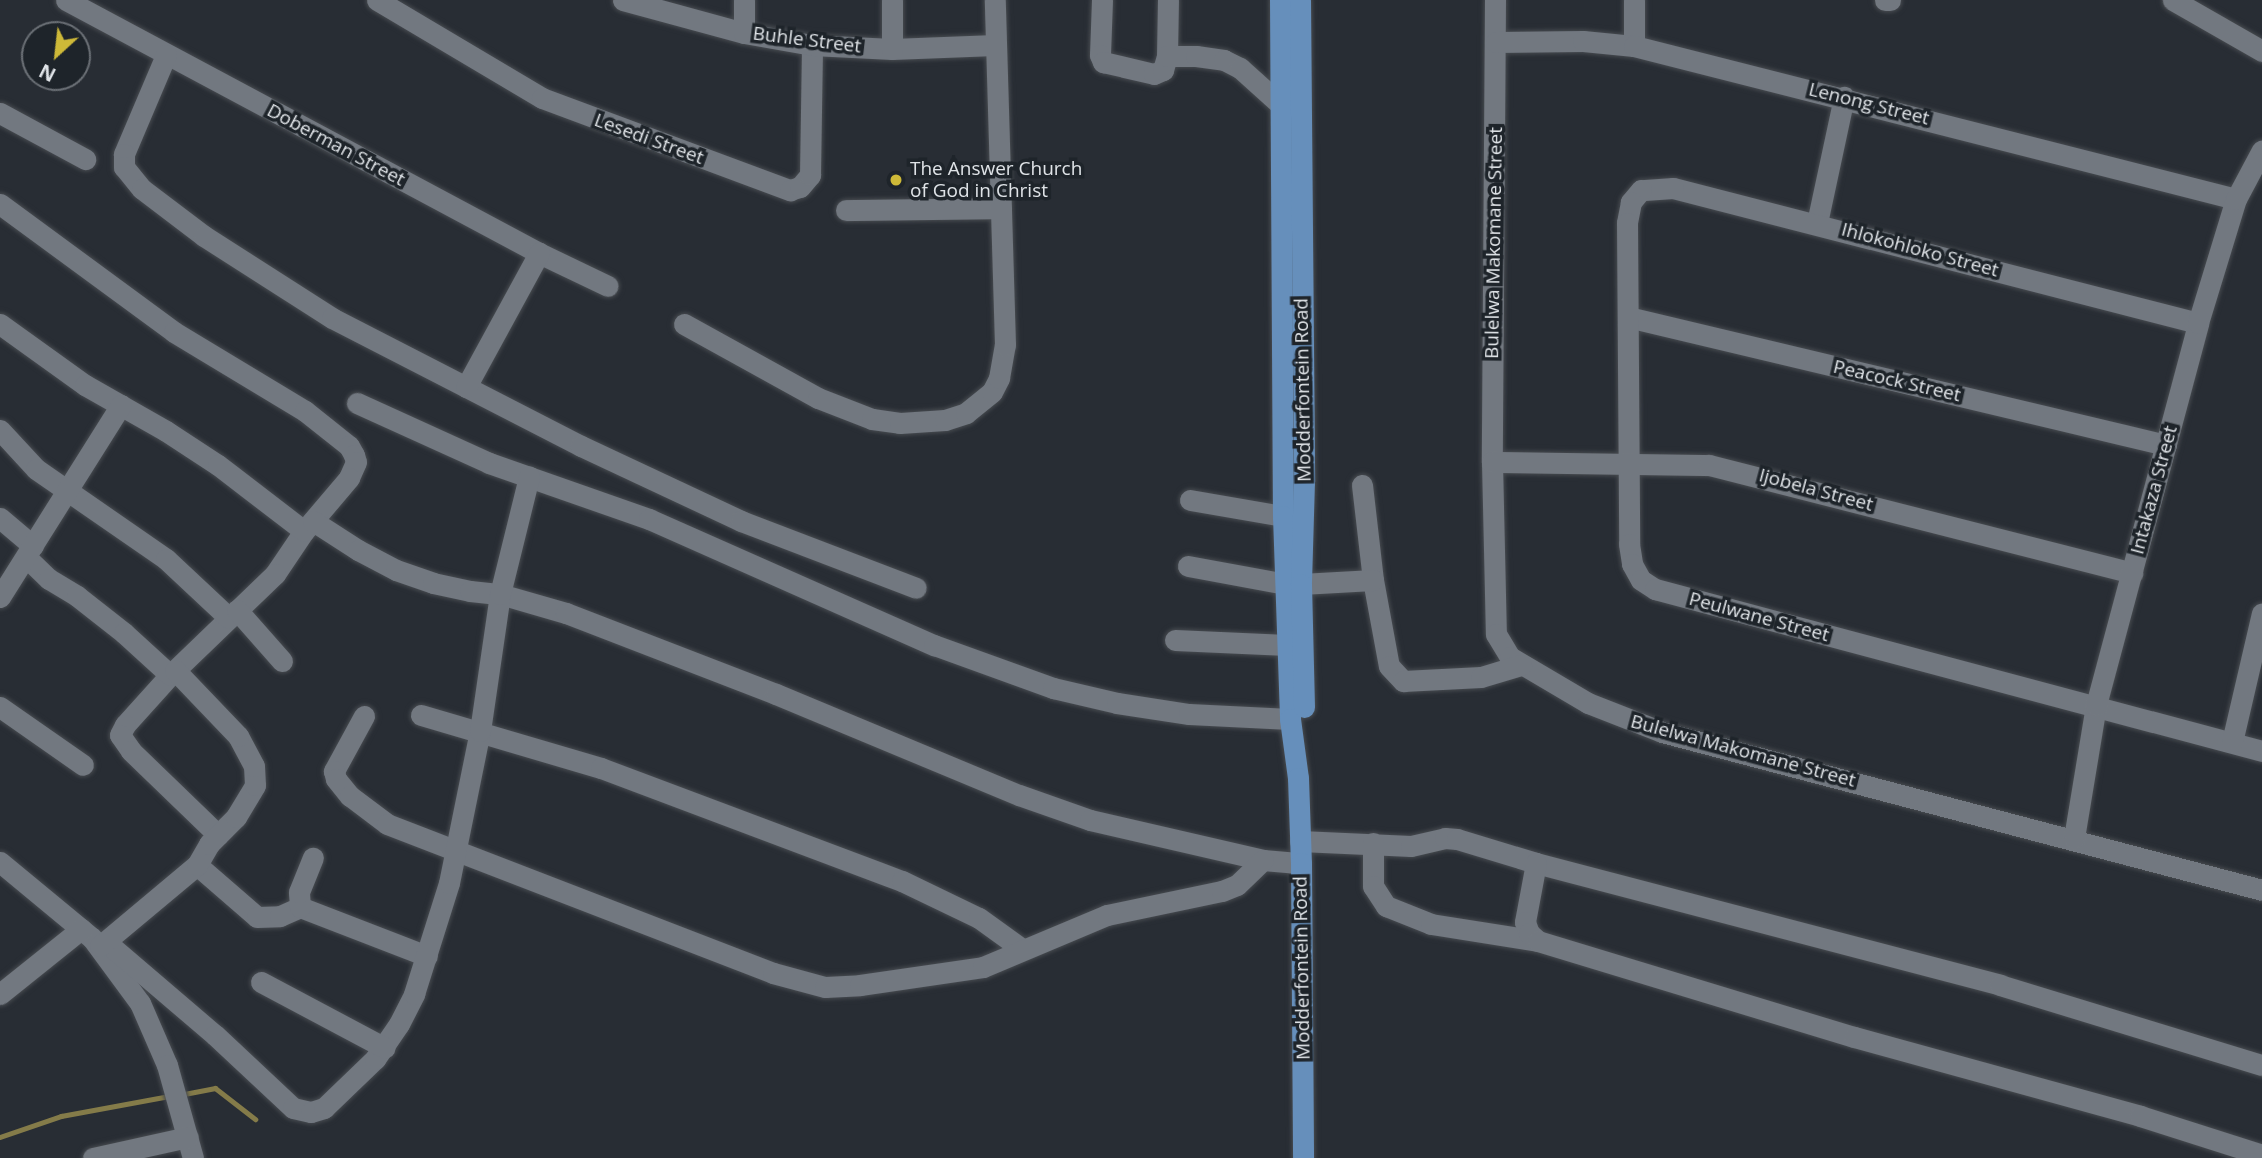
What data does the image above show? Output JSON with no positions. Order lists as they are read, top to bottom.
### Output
{
  "streets": {
    "main road": ["Modderfontein Road"],
    "street": [
      "Buhle Street",
      "Lenong Street",
      "Lesedi Street",
      "Doberman Street",
      "Bulelwa Makomane Street",
      "Ihlokohloko Street",
      "Peacock Street",
      "Ijobela Street",
      "Intakaza Street",
      "Peulwane Street"
    ]
  },
  "crossings": [
    ["Buhle Street", "Lesedi Street"],
    ["Lenong Street", "Bulelwa Makomane Street"],
    ["Lenong Street", "Intakaza Street"],
    ["Bulelwa Makomane Street", "Ijobela Street"],
    ["Bulelwa Makomane Street", "Intakaza Street"],
    ["Ihlokohloko Street", "Intakaza Street"],
    ["Ihlokohloko Street", "Peulwane Street"],
    ["Peacock Street", "Intakaza Street"],
    ["Peacock Street", "Peulwane Street"],
    ["Ijobela Street", "Intakaza Street"],
    ["Ijobela Street", "Peulwane Street"],
    ["Intakaza Street", "Peulwane Street"]
  ],
  "places": ["The Answer Church of God in Christ"],
  "north": "bottom left"
}
